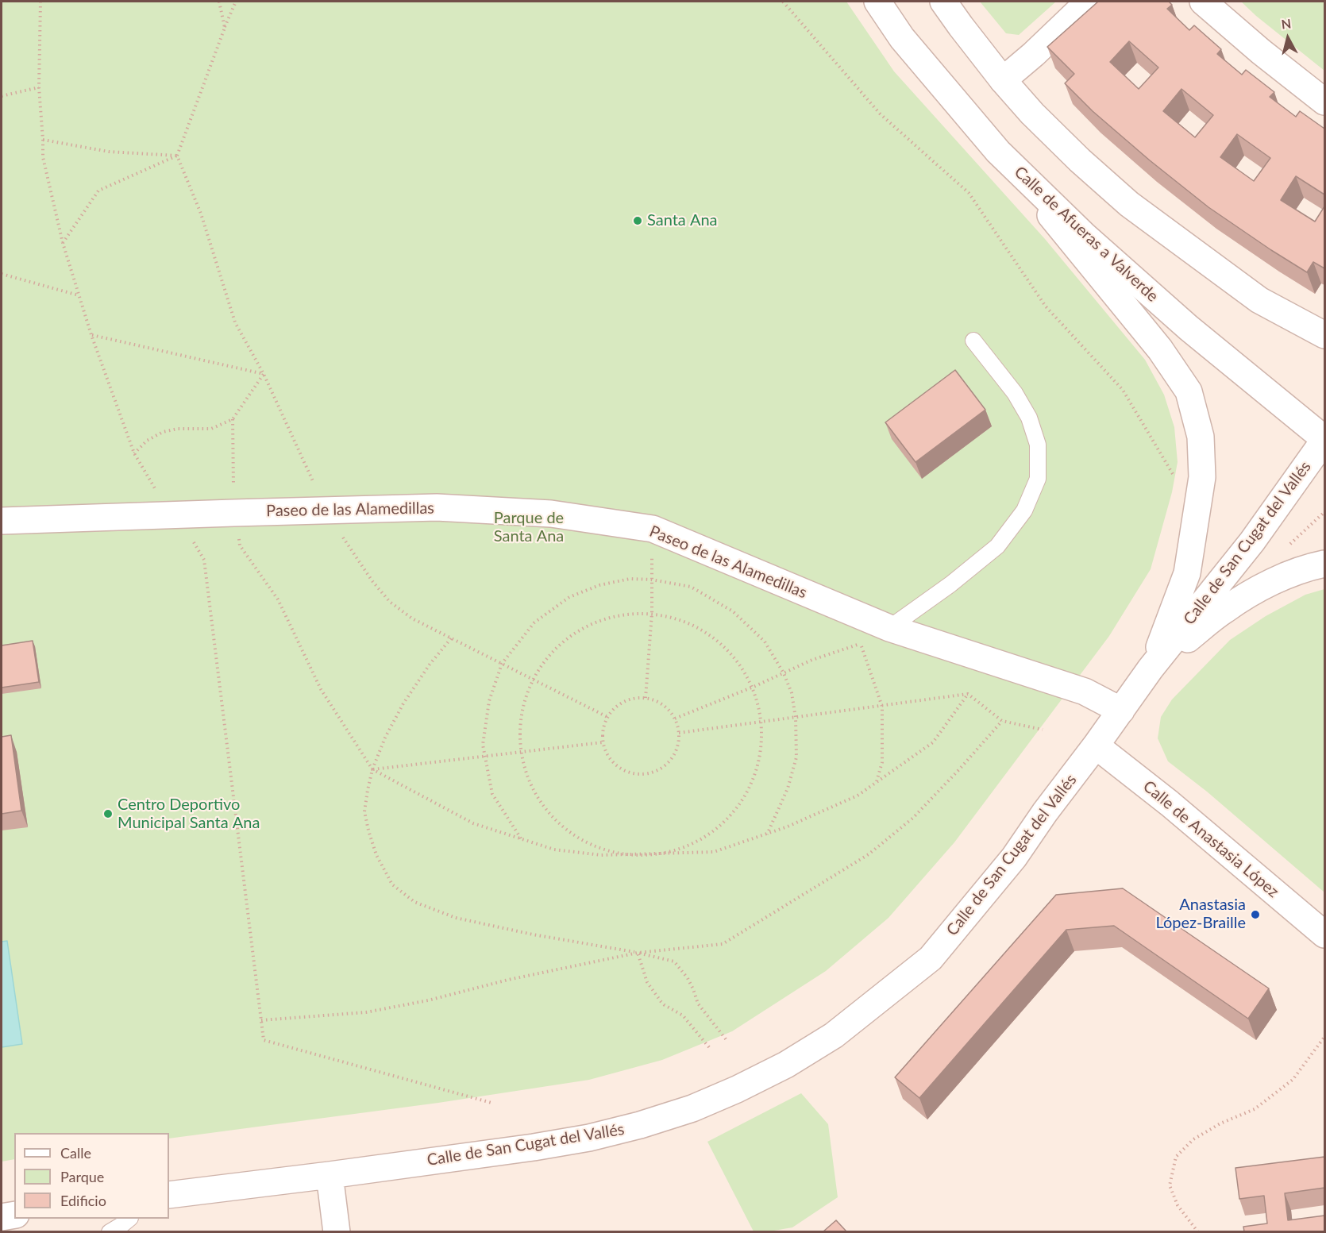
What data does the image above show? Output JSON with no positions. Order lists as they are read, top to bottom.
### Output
{
  "streets": {
    "street": [
      "Calle de Afueras a Valverde",
      "Paseo de las Alamedillas",
      "Calle de San Cugat del Vallés",
      "Calle de Anastasia López"
    ]
  },
  "crossings": [
    ["Calle de Afueras a Valverde", "Calle de San Cugat del Vallés"],
    ["Paseo de las Alamedillas", "Calle de San Cugat del Vallés"],
    ["Calle de San Cugat del Vallés", "Calle de Anastasia López"]
  ],
  "parks": ["Parque de Santa Ana"],
  "places": ["Santa Ana", "Centro Deportivo Municipal Santa Ana", "Anastasia López-Braille"],
  "legend": ["Calle", "Parque", "Edificio"],
  "north": "top"
}
